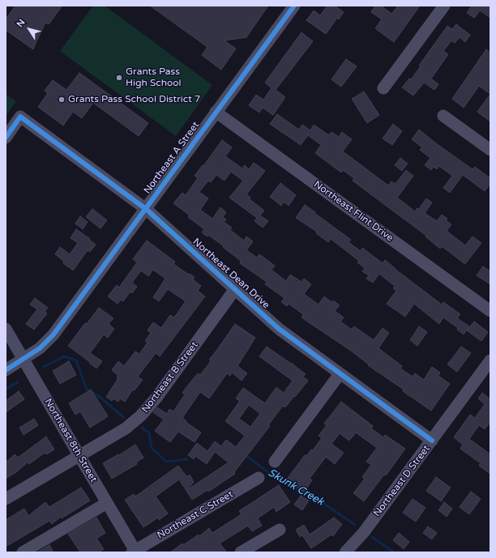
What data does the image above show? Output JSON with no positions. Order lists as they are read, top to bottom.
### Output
{
  "streets": {
    "street": [
      "Northeast A Street",
      "Northeast Flint Drive",
      "Northeast Dean Drive",
      "Northeast B Street",
      "Northeast 8th Street",
      "Northeast D Street",
      "Northeast C Street"
    ]
  },
  "crossings": [
    ["Northeast A Street", "Northeast Flint Drive"],
    ["Northeast A Street", "Northeast Dean Drive"],
    ["Northeast A Street", "Northeast 8th Street"],
    ["Northeast Dean Drive", "Northeast B Street"],
    ["Northeast Dean Drive", "Northeast D Street"],
    ["Northeast B Street", "Northeast 8th Street"],
    ["Northeast 8th Street", "Northeast C Street"]
  ],
  "water": ["Skunk Creek"],
  "places": ["Grants Pass High School", "Grants Pass School District 7"],
  "north": "top left"
}
